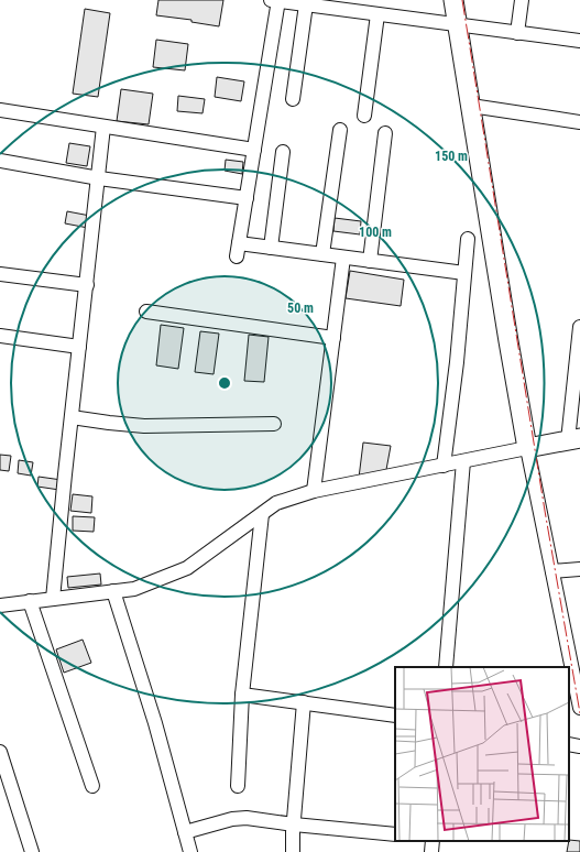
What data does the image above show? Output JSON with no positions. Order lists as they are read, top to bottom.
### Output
{
  "rings": ["150 m", "100 m", "50 m"]
}
